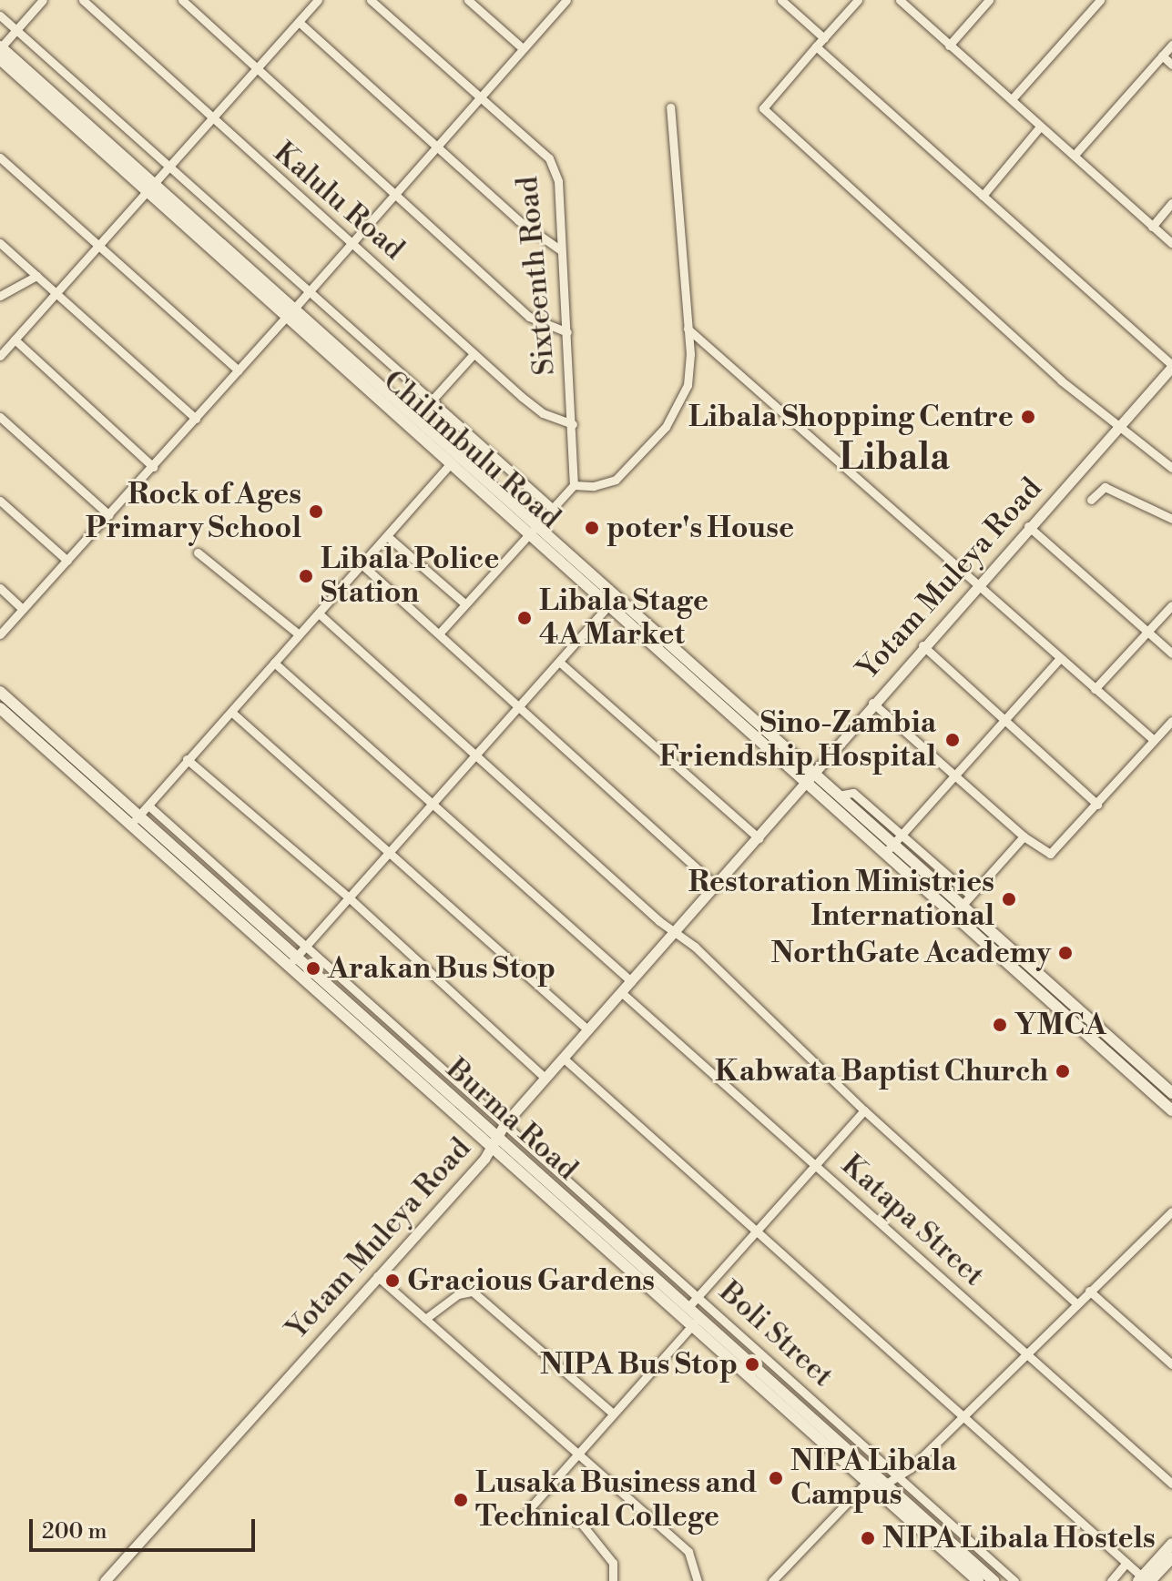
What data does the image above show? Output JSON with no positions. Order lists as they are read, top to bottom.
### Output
{
  "streets": {
    "main road": ["Chilimbulu Road", "Burma Road"],
    "street": [
      "Kalulu Road",
      "Sixteenth Road",
      "Yotam Muleya Road",
      "Katapa Street",
      "Boli Street"
    ]
  },
  "crossings": [
    ["Kalulu Road", "Sixteenth Road"],
    ["Chilimbulu Road", "Yotam Muleya Road"],
    ["Yotam Muleya Road", "Burma Road"],
    ["Yotam Muleya Road", "Katapa Street"],
    ["Yotam Muleya Road", "Boli Street"]
  ],
  "districts": ["Libala"],
  "places": [
    "Libala Shopping Centre",
    "Rock of Ages Primary School",
    "poter's House",
    "Libala Police Station",
    "Libala Stage 4A Market",
    "Sino-Zambia Friendship Hospital",
    "Restoration Ministries International",
    "NorthGate Academy",
    "Arakan Bus Stop",
    "YMCA",
    "Kabwata Baptist Church",
    "Gracious Gardens",
    "NIPA Bus Stop",
    "NIPA Libala Campus",
    "Lusaka Business and Technical College",
    "NIPA Libala Hostels"
  ],
  "scale_bar": "200 m"
}
